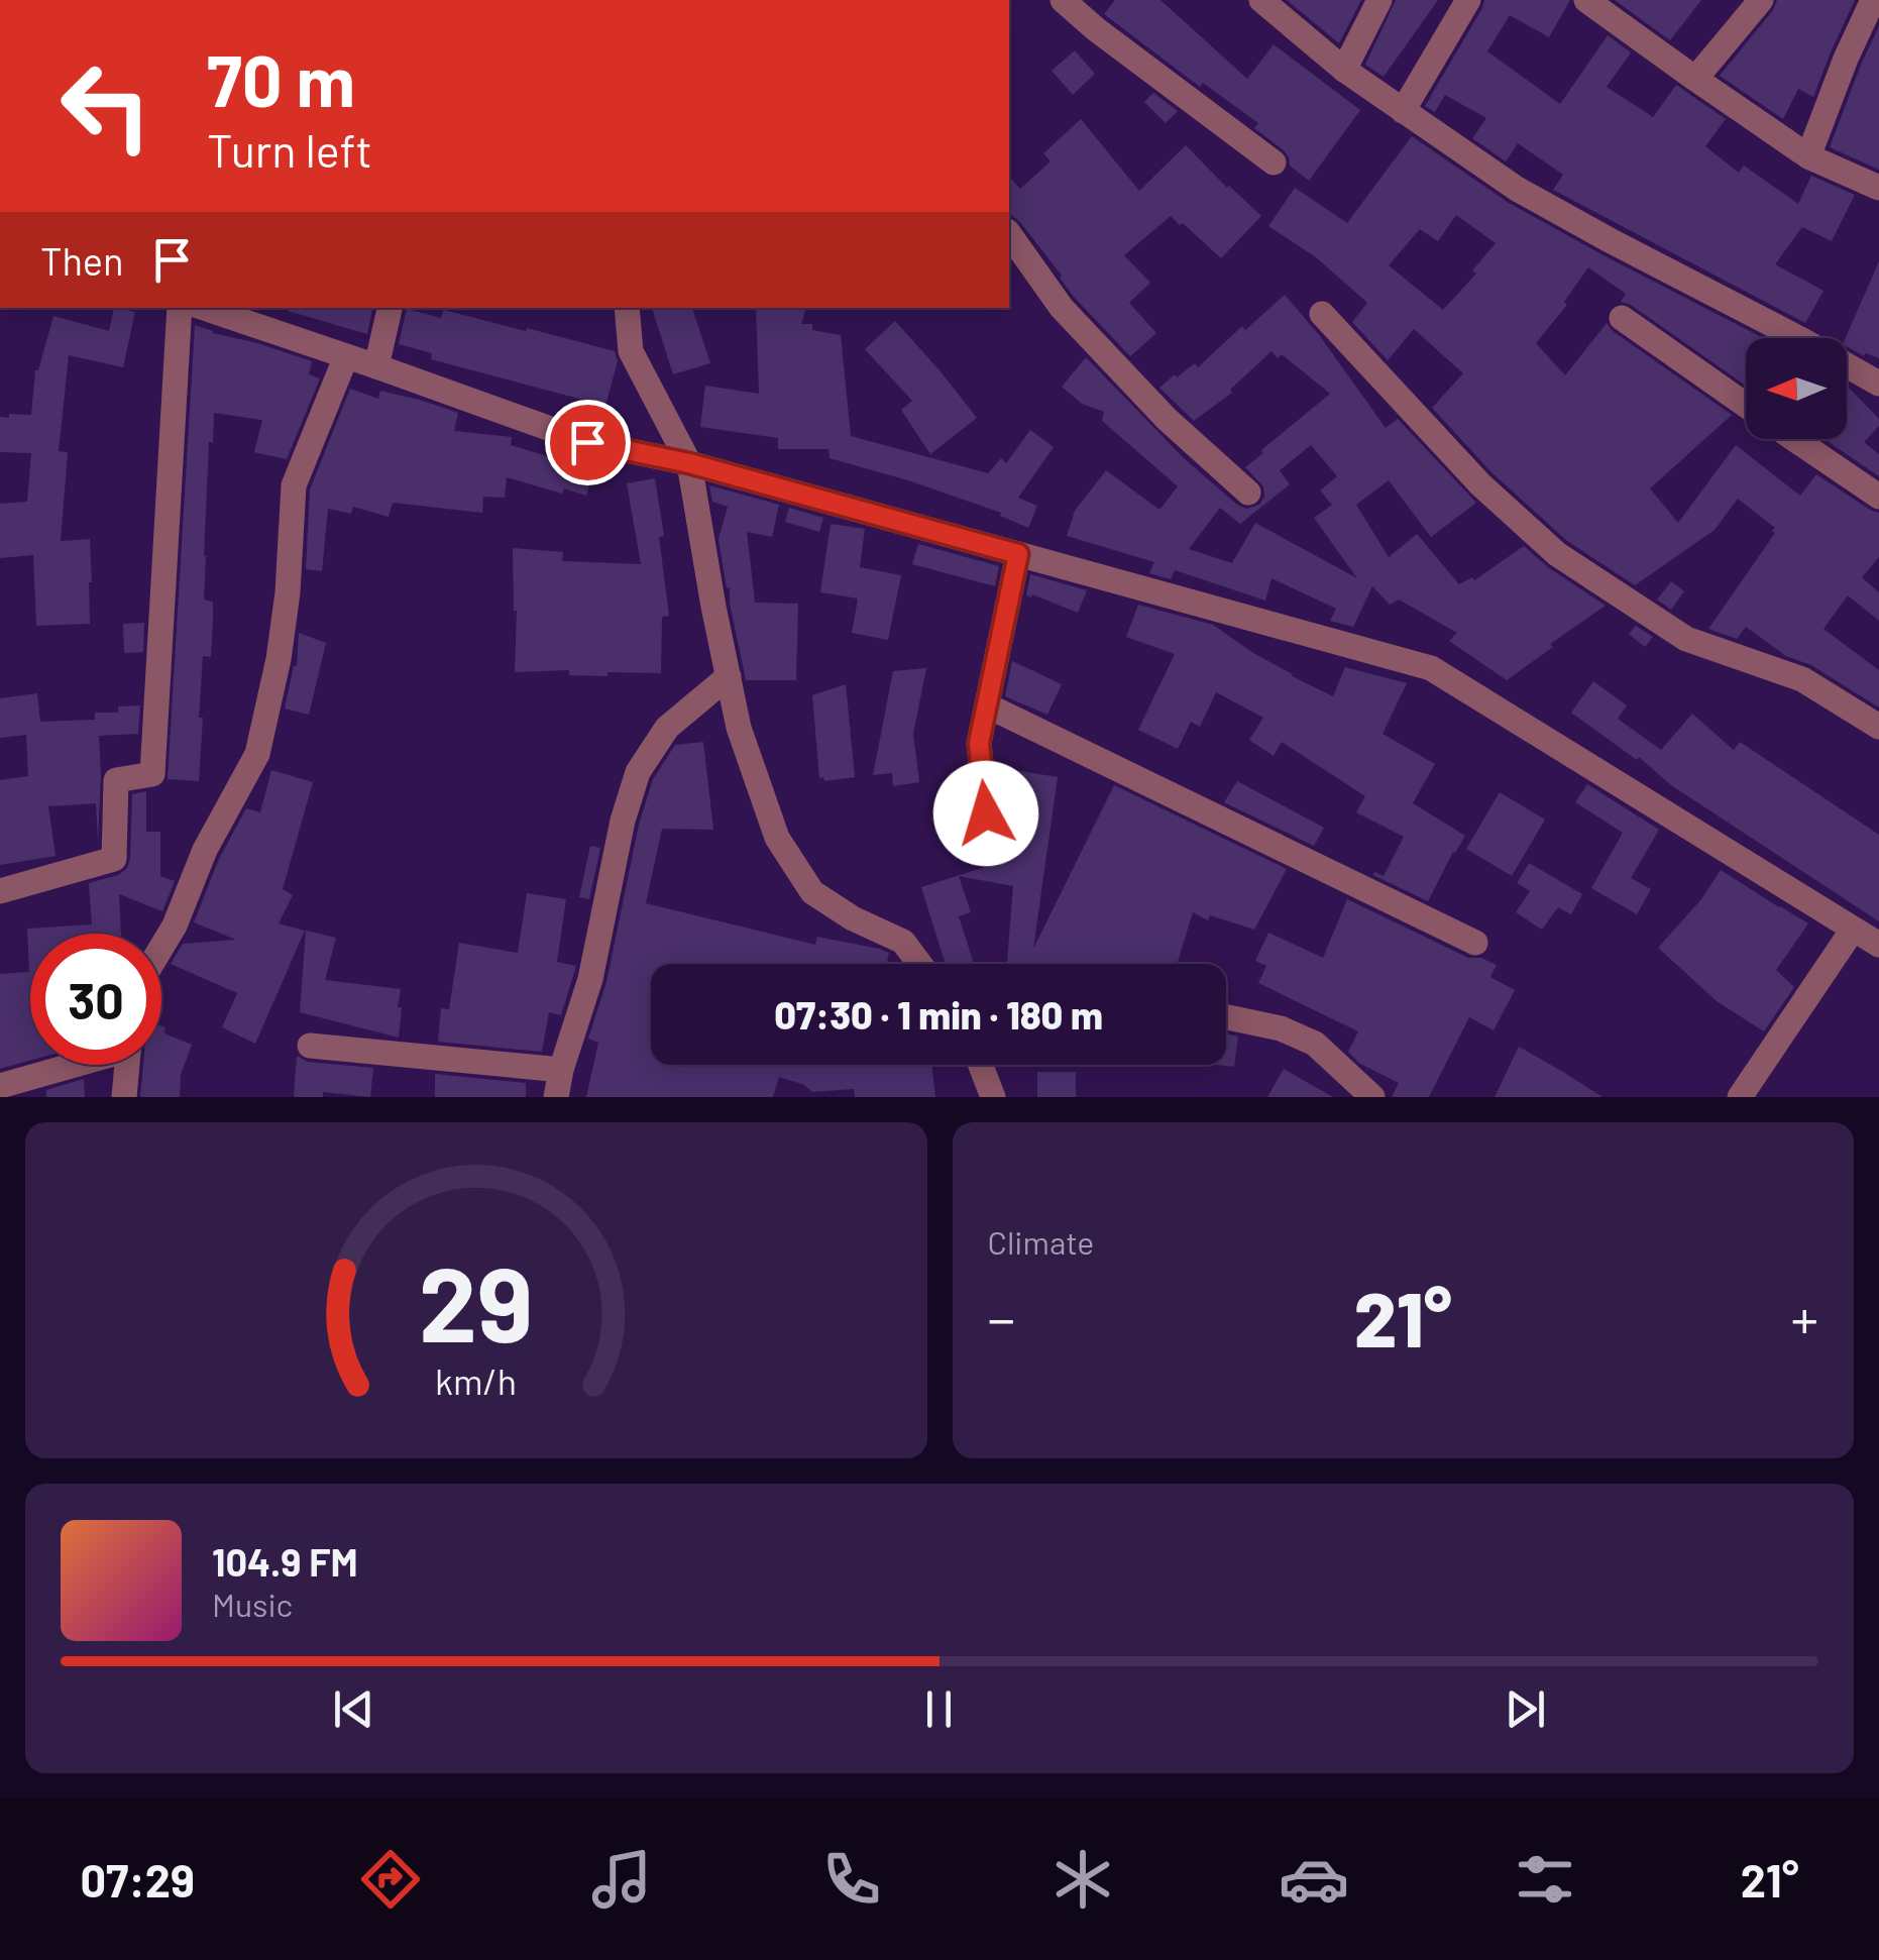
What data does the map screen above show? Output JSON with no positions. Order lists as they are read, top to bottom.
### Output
{
  "north": "left",
  "page": {
    "turn": ["70 m", "Turn left"],
    "then": "Then",
    "limit": "30",
    "trip": "07:30 · 1 min · 180 m",
    "tile": "Climate",
    "heat": ["−", "21°", "+"],
    "song": ["104.9 FM", "Music"],
    "tabs": ["07:29", "21°"],
    "gauge": ["29", "km/h"]
  }
}
